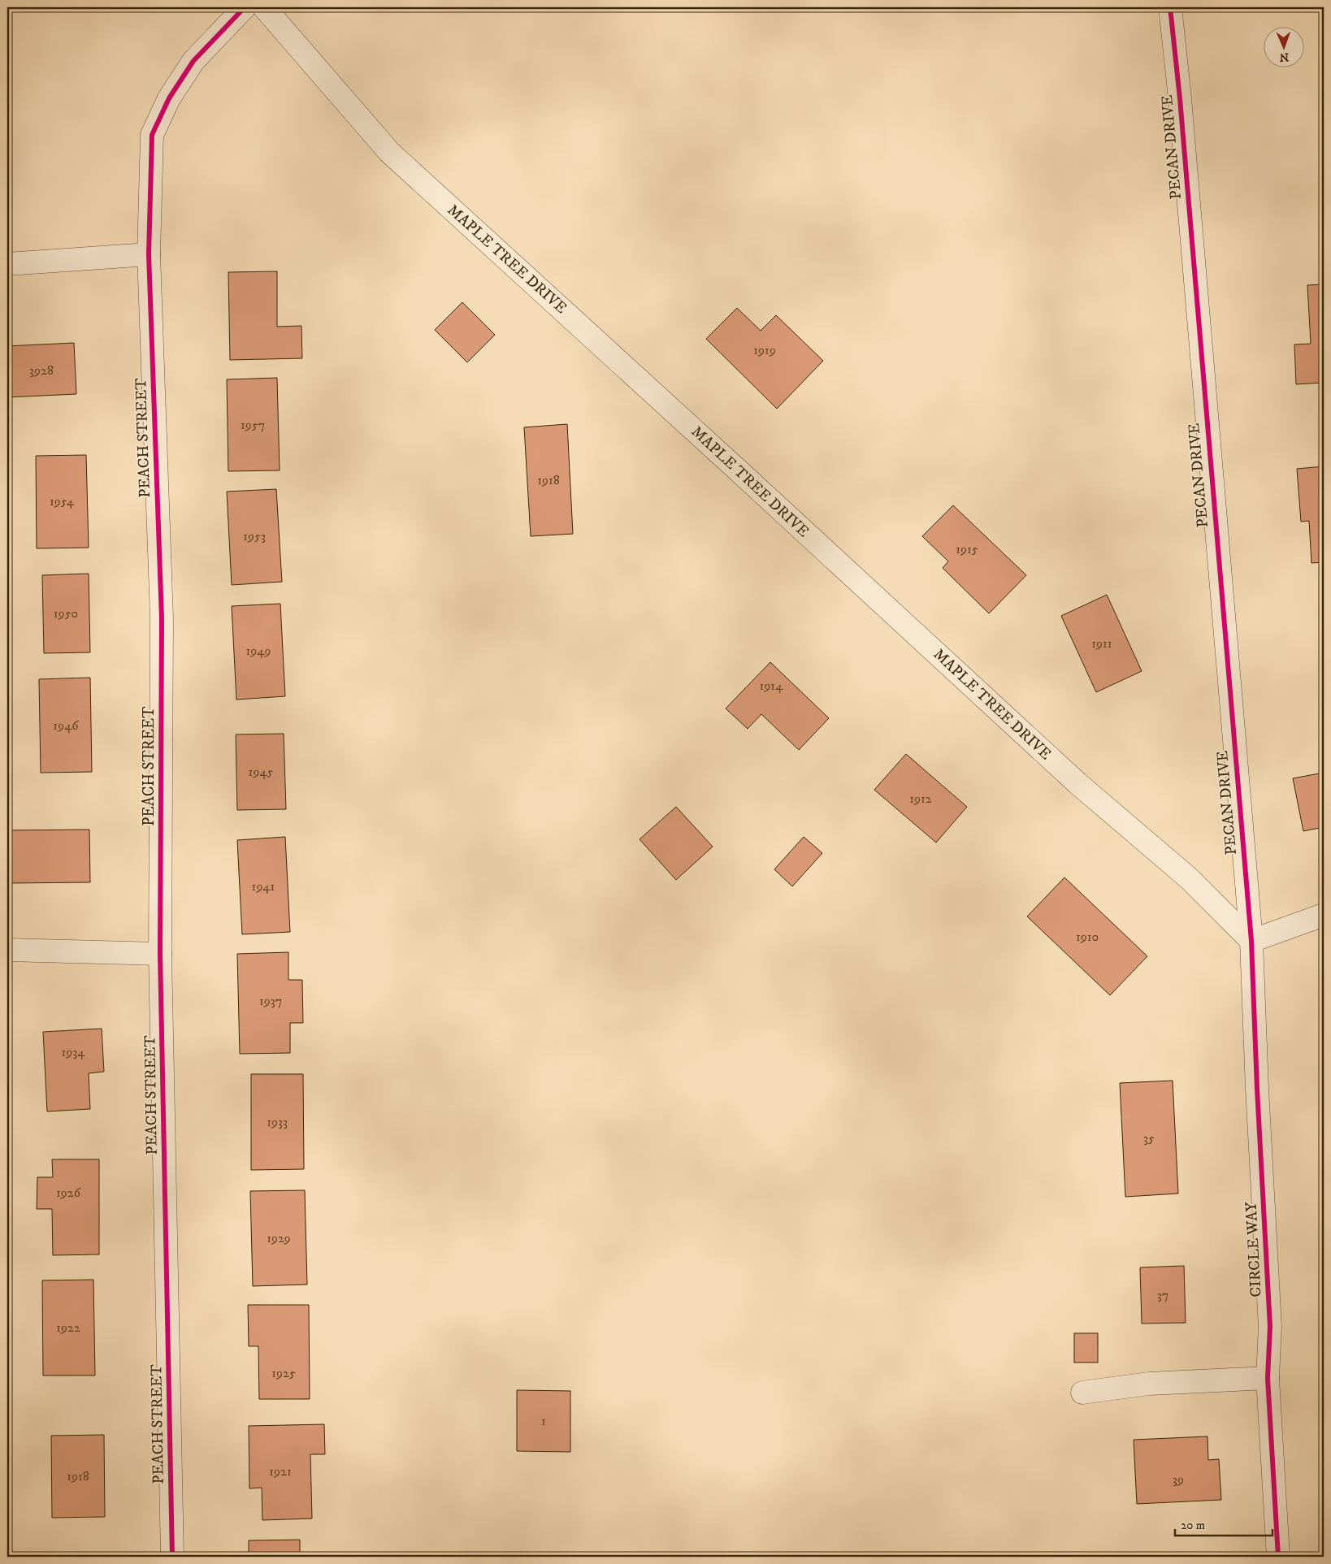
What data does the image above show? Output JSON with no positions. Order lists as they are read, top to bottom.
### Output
{
  "streets": {
    "street": [
      "PECAN DRIVE",
      "MAPLE TREE DRIVE",
      "PEACH STREET",
      "CIRCLE WAY"
    ]
  },
  "crossings": [
    ["PECAN DRIVE", "MAPLE TREE DRIVE"],
    ["PECAN DRIVE", "CIRCLE WAY"],
    ["MAPLE TREE DRIVE", "CIRCLE WAY"]
  ],
  "house_numbers": [
    "1919",
    "3928",
    "1957",
    "1918",
    "1954",
    "1953",
    "1915",
    "1950",
    "1911",
    "1949",
    "1914",
    "1946",
    "1945",
    "1912",
    "1941",
    "1910",
    "1937",
    "1934",
    "1933",
    "35",
    "1926",
    "1929",
    "37",
    "1922",
    "1925",
    "1",
    "1921",
    "1918",
    "39"
  ],
  "scale_bar": "20 m",
  "north": "bottom"
}
